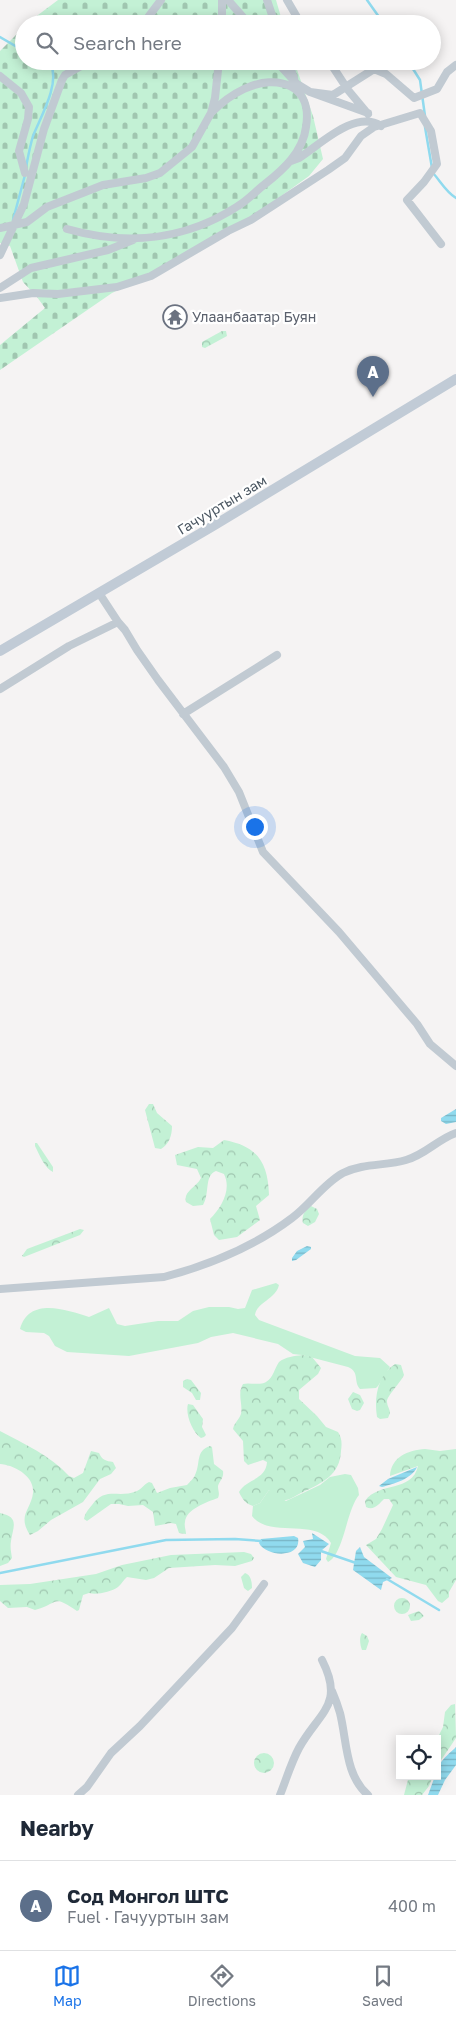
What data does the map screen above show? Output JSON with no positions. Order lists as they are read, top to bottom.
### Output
{
  "streets": {
    "main road": ["Гачууртын зам"]
  },
  "places": {
    "temple": ["Улаанбаатар Буян"]
  },
  "page": {
    "search": "Search here",
    "pins": "A",
    "heading": "Nearby",
    "list": [
      {
        "mark": "A",
        "name": "Сод Монгол ШТС",
        "note": "Fuel · Гачууртын зам",
        "value": "400 m"
      }
    ],
    "nav": ["Map", "Directions", "Saved"]
  }
}
